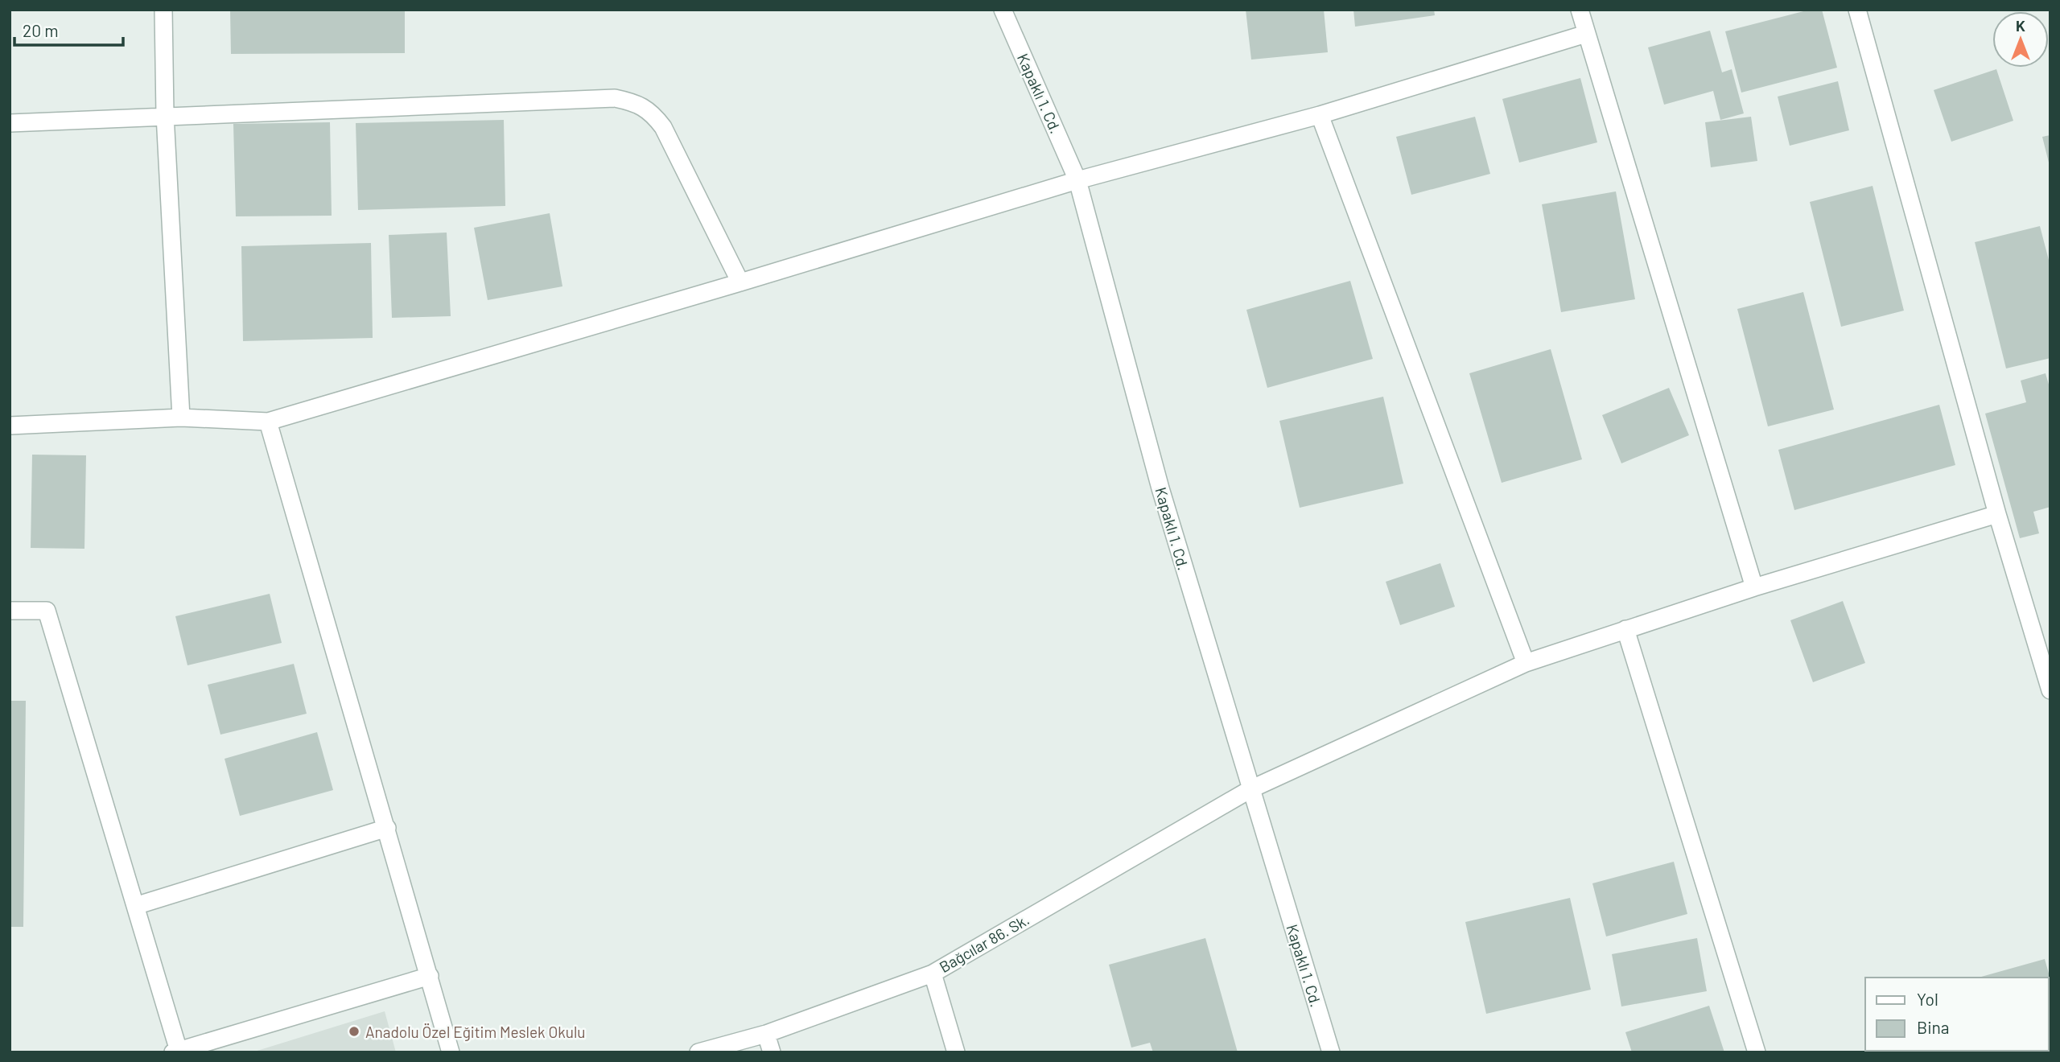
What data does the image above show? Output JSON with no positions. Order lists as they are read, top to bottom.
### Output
{
  "streets": {
    "street": ["Kapaklı 1. Cd.", "Bağcılar 86. Sk."]
  },
  "crossings": [
    ["Kapaklı 1. Cd.", "Bağcılar 86. Sk."]
  ],
  "places": ["Anadolu Özel Eğitim Meslek Okulu"],
  "legend": ["Yol", "Bina"],
  "scale_bar": "20 m",
  "north": "top"
}
